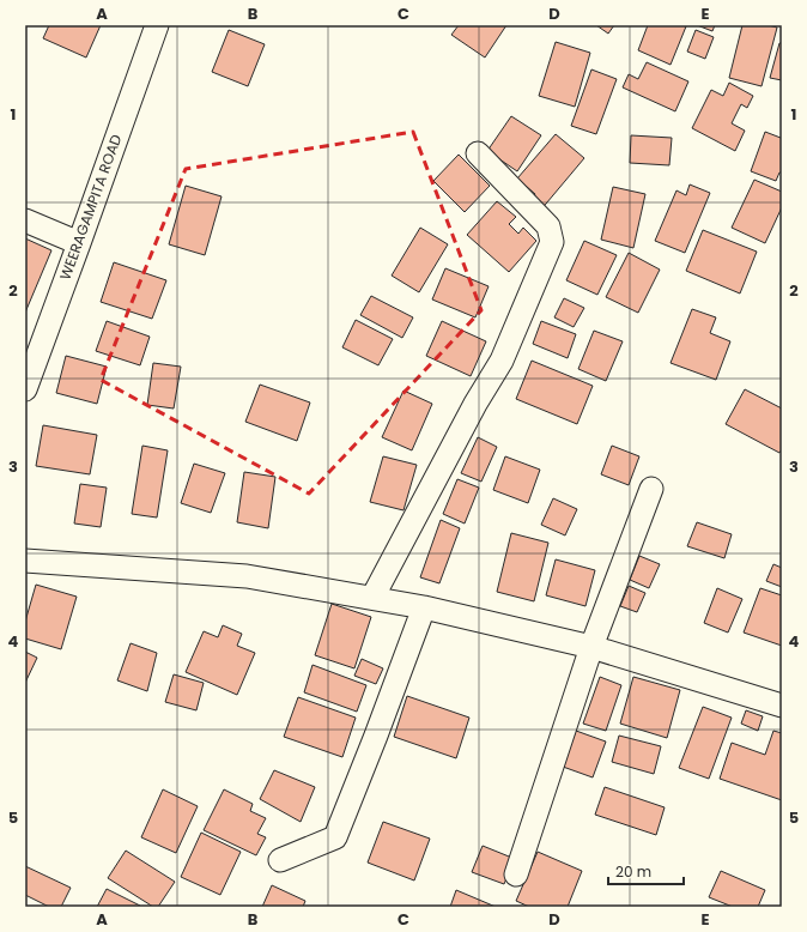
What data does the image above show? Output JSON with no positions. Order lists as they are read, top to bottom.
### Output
{
  "streets": {
    "street": ["WEERAGAMPITA ROAD"]
  },
  "scale_bar": "20 m",
  "grid": {
    "columns": [
      "A",
      "B",
      "C",
      "D",
      "E"
    ],
    "rows": [
      "1",
      "2",
      "3",
      "4",
      "5"
    ]
  }
}
